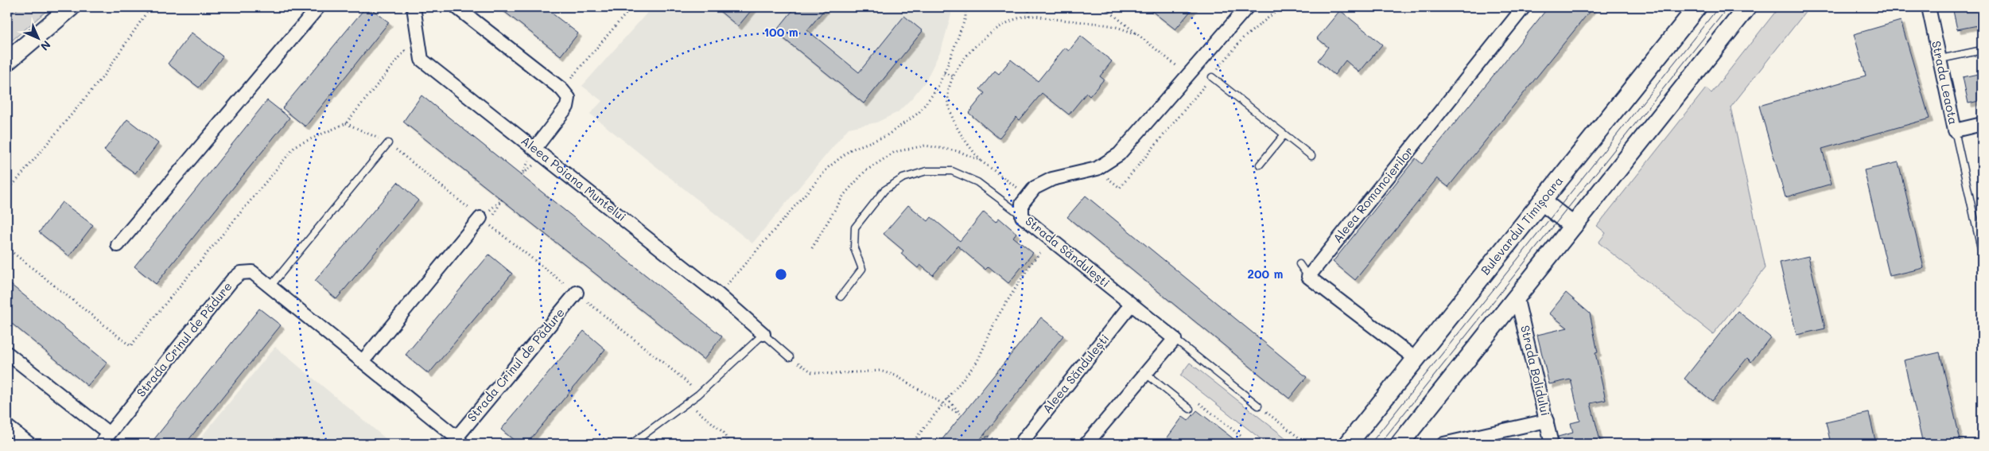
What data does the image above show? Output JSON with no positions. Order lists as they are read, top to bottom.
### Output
{
  "streets": {
    "main road": ["Bulevardul Timișoara"],
    "street": [
      "Strada Leaota",
      "Aleea Poiana Muntelui",
      "Aleea Romancierilor",
      "Strada Săndulești",
      "Strada Crinul de Pădure",
      "Strada Bolidului",
      "Aleea Săndulești"
    ]
  },
  "crossings": [
    ["Strada Săndulești", "Aleea Săndulești"]
  ],
  "north": "bottom right",
  "rings": ["100 m", "200 m"]
}
